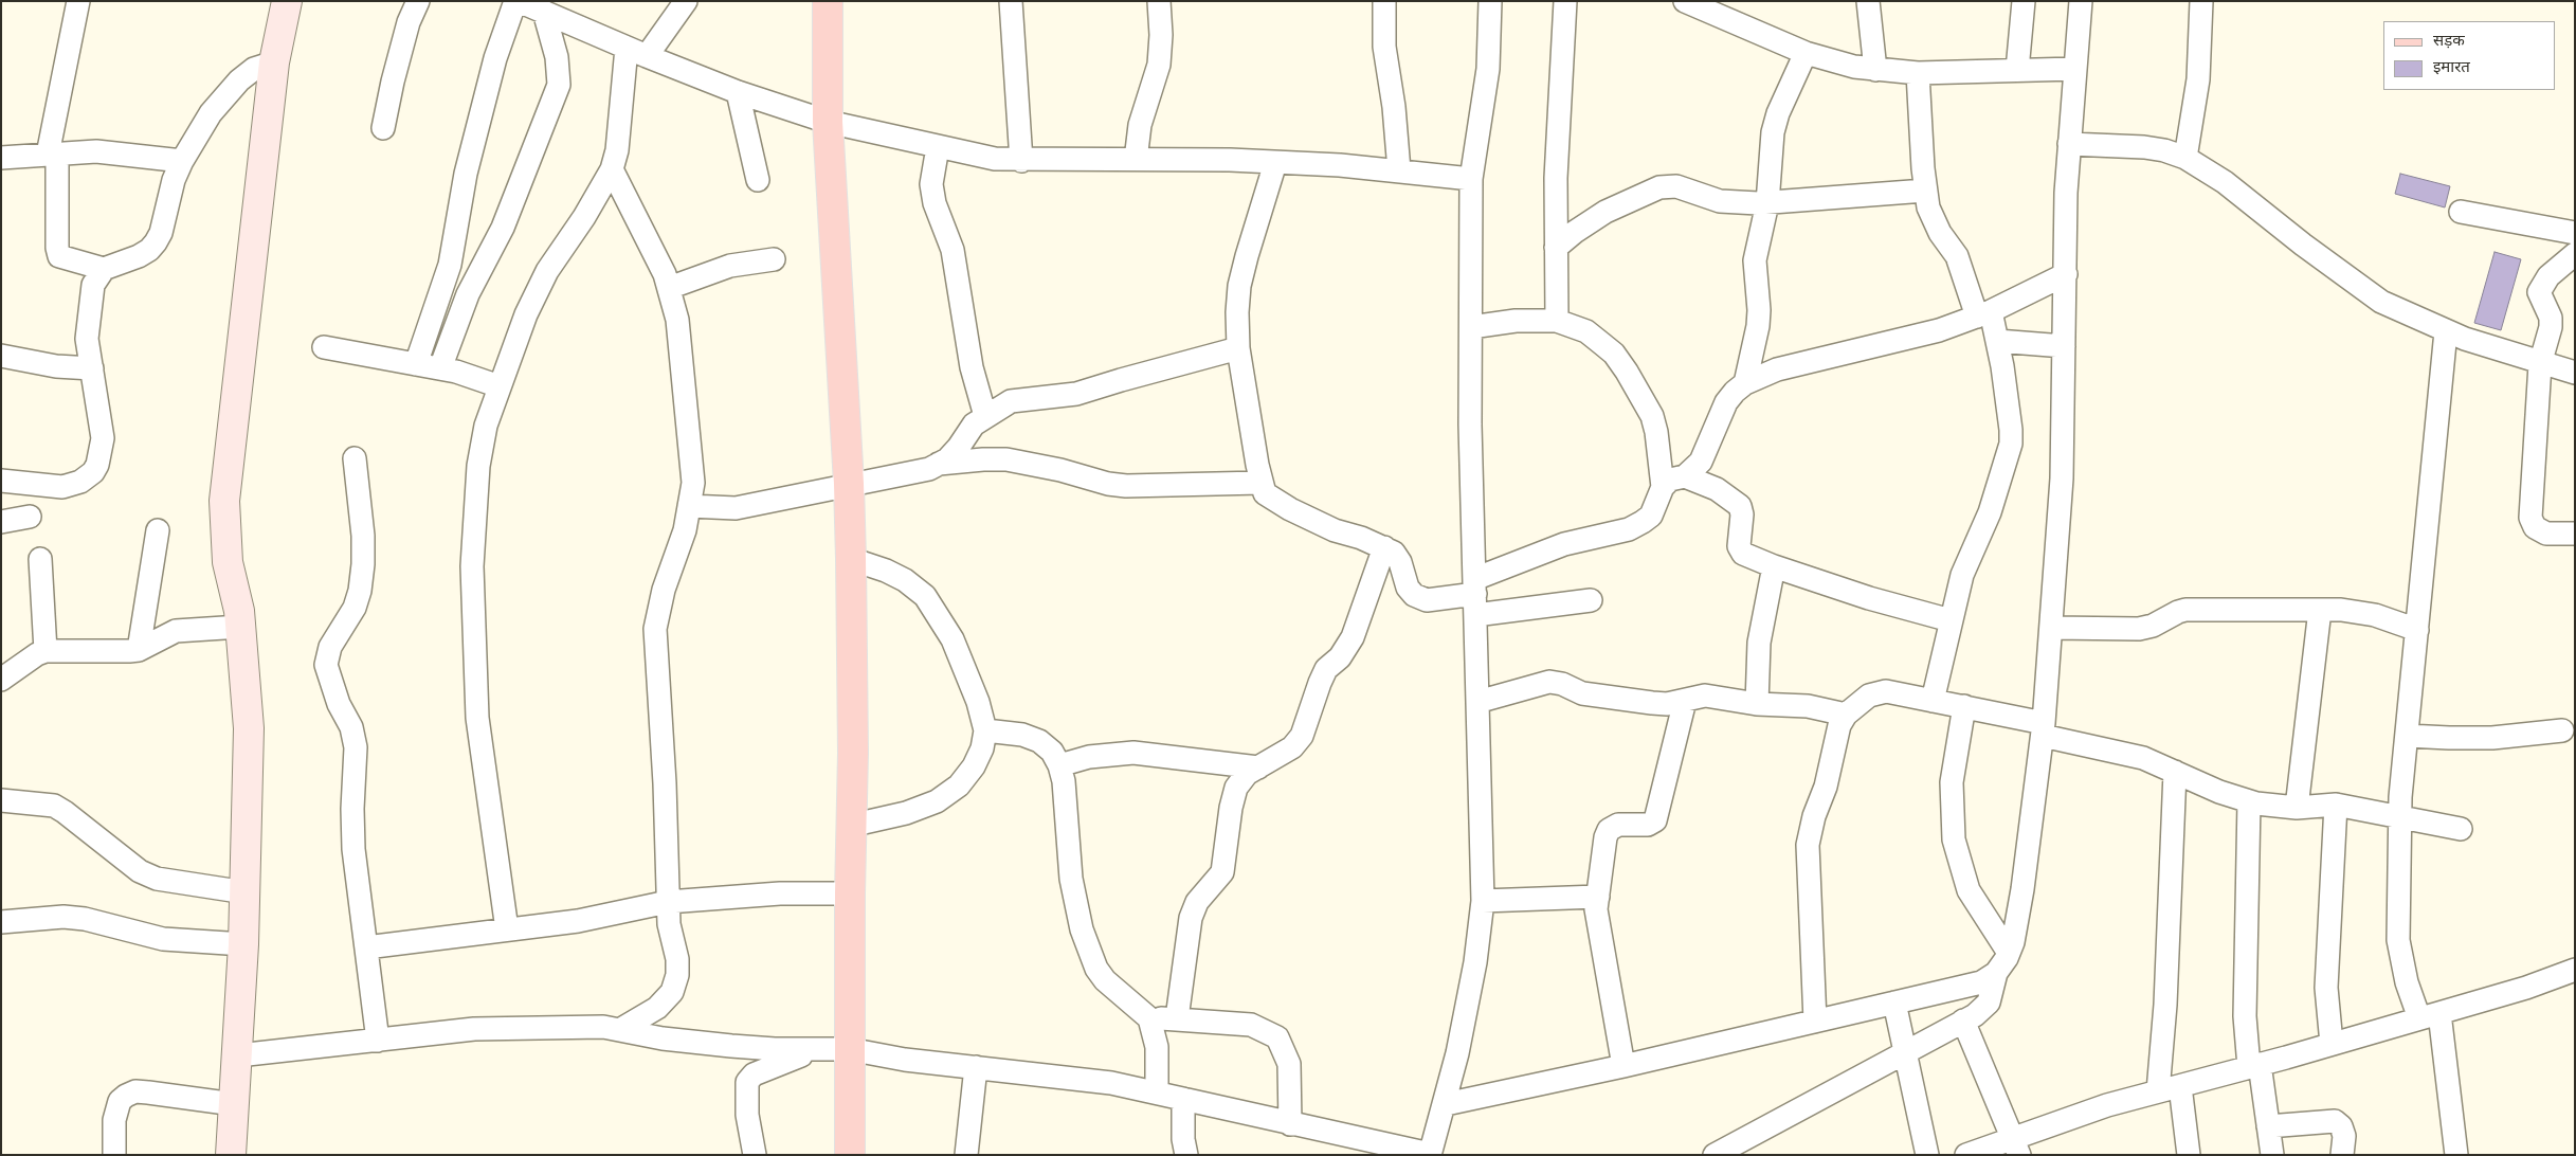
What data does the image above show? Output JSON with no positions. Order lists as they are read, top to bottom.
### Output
{
  "legend": ["सड़क", "इमारत"]
}
